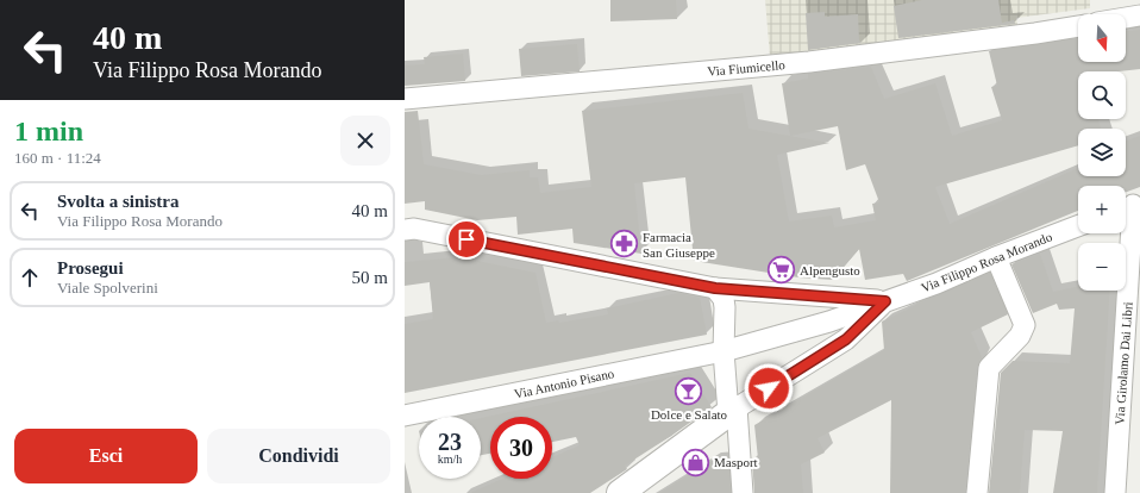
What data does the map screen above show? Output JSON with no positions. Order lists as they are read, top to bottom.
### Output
{
  "streets": {
    "street": [
      "Via Fiumicello",
      "Via Filippo Rosa Morando",
      "Via Girolamo Dai Libri",
      "Via Antonio Pisano"
    ]
  },
  "crossings": [
    ["Via Filippo Rosa Morando", "Via Antonio Pisano"]
  ],
  "places": {
    "pharmacy": ["Farmacia San Giuseppe"],
    "supermarket": ["Alpengusto"],
    "bar": ["Dolce e Salato"],
    "shop": ["Masport"]
  },
  "north": "bottom",
  "page": {
    "turn": ["40 m", "Via Filippo Rosa Morando"],
    "map_buttons": ["+", "−"],
    "heading": ["1 min", "160 m · 11:24"],
    "list": [
      {
        "name": "Svolta a sinistra",
        "note": "Via Filippo Rosa Morando",
        "value": "40 m"
      },
      {
        "name": "Prosegui",
        "note": "Viale Spolverini",
        "value": "50 m"
      }
    ],
    "speed": "23 km/h",
    "limit": "30",
    "buttons": ["Esci", "Condividi"]
  }
}
